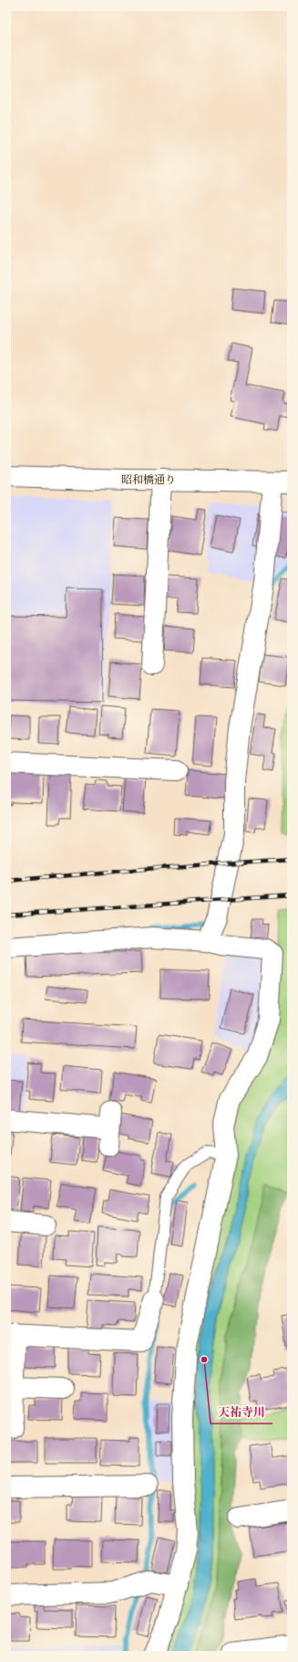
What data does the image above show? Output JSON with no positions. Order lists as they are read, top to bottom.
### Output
{
  "streets": {
    "street": ["昭和橋通り"]
  },
  "places": ["天祐寺川"]
}
